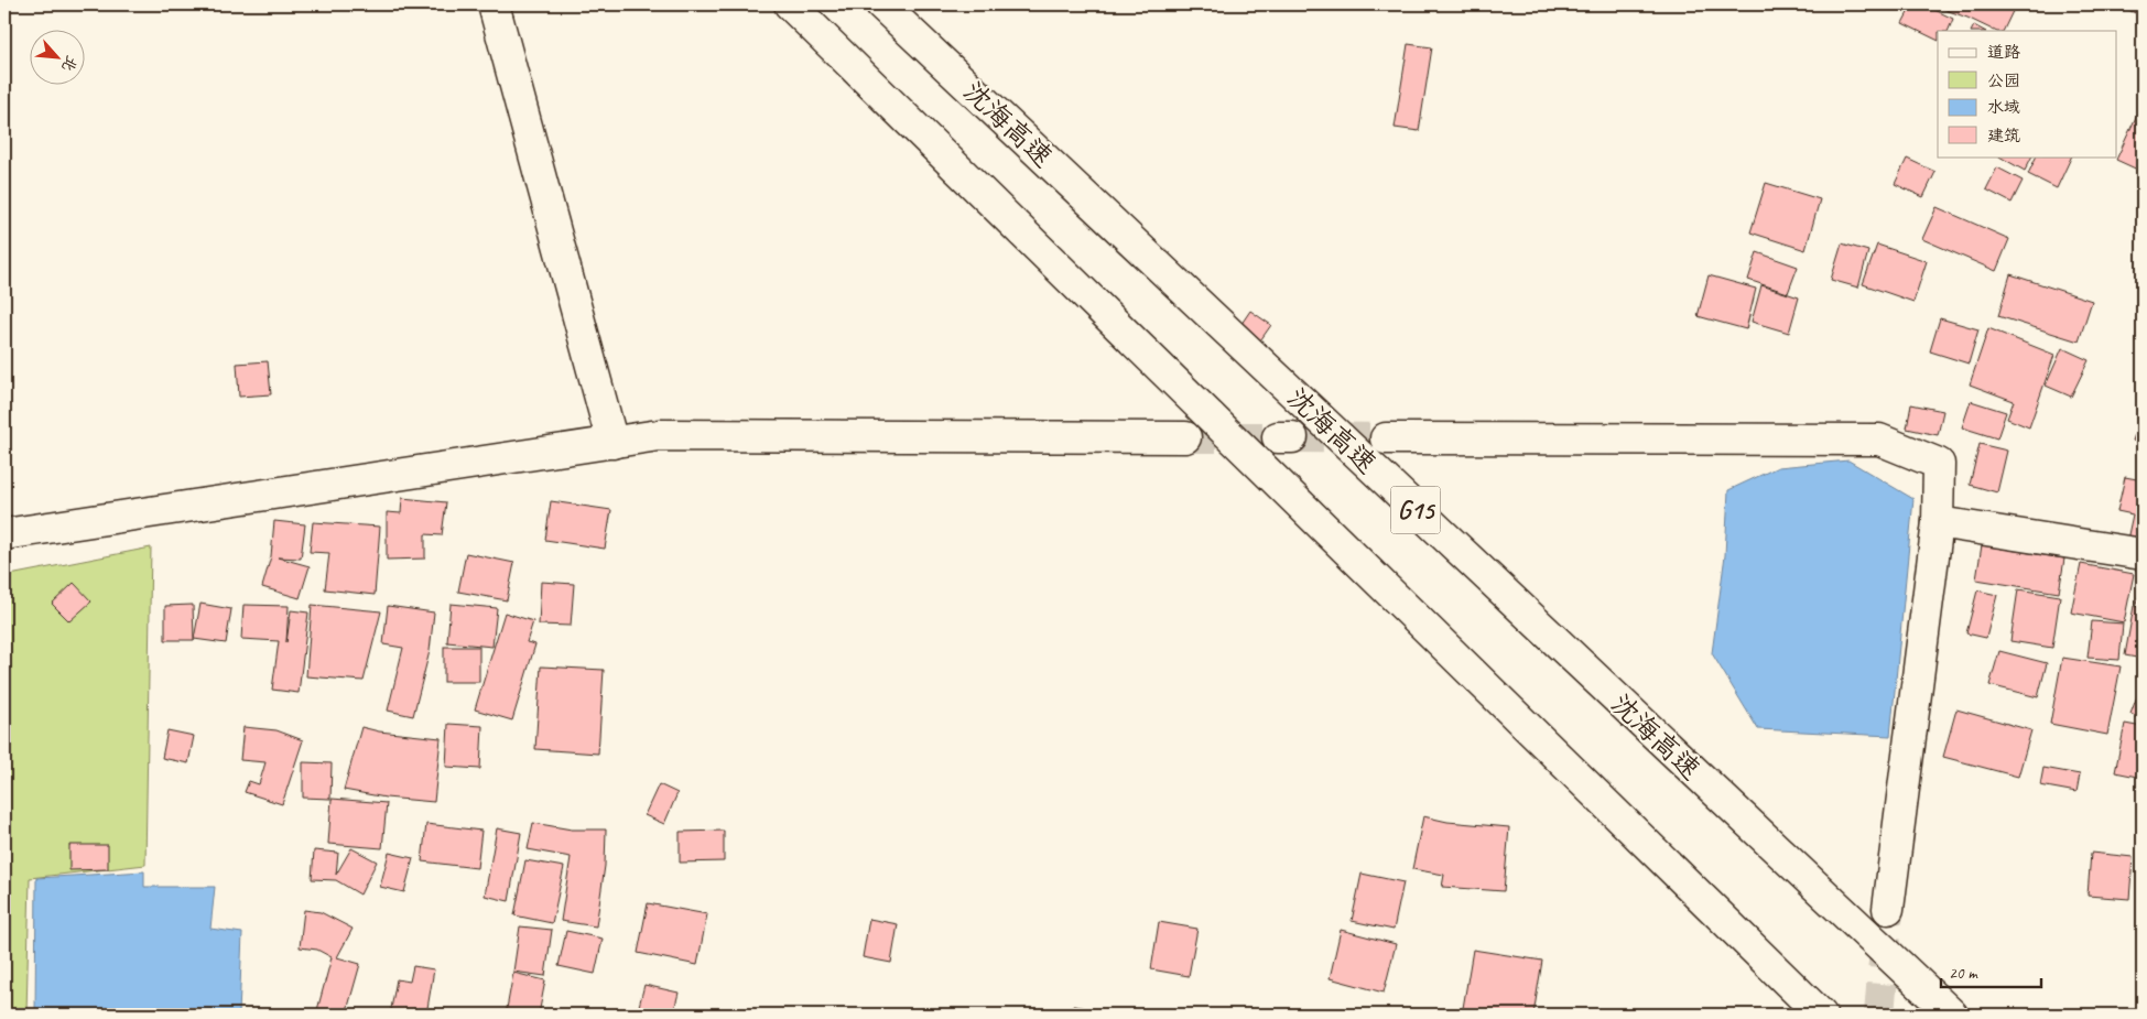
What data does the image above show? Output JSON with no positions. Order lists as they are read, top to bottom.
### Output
{
  "streets": {
    "main road": ["沈海高速", "G15"]
  },
  "legend": [
    "道路",
    "公园",
    "水域",
    "建筑"
  ],
  "scale_bar": "20 m",
  "north": "bottom right"
}
